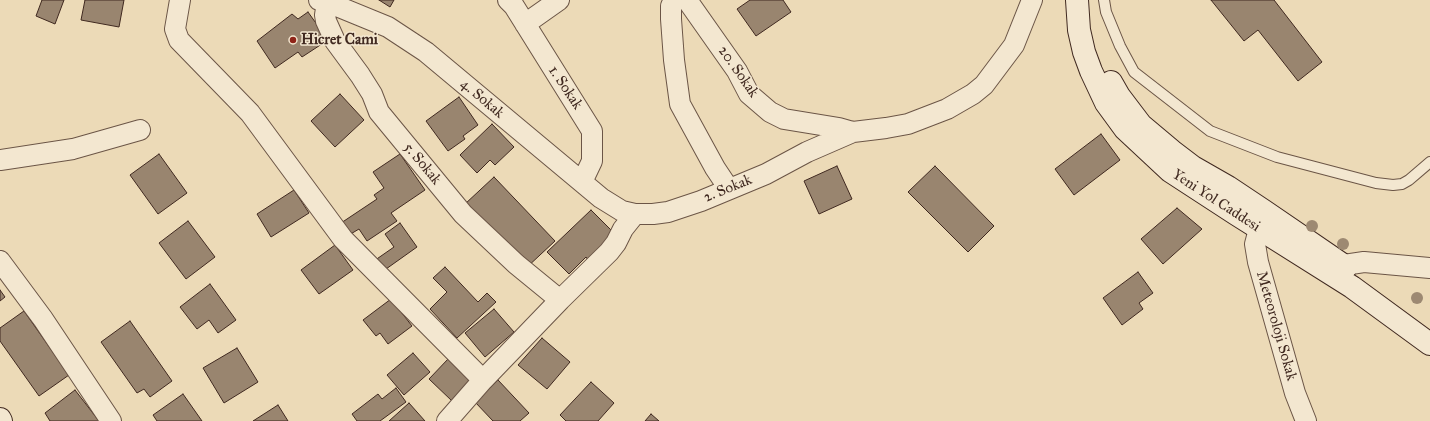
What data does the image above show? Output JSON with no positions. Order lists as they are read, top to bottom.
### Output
{
  "streets": {
    "main road": ["Yeni Yol Caddesi"],
    "street": [
      "20. Sokak",
      "1. Sokak",
      "4. Sokak",
      "5. Sokak",
      "2. Sokak",
      "Meteoroloji Sokak"
    ]
  },
  "crossings": [
    ["20. Sokak", "2. Sokak"],
    ["1. Sokak", "4. Sokak"],
    ["4. Sokak", "5. Sokak"],
    ["4. Sokak", "2. Sokak"],
    ["Yeni Yol Caddesi", "Meteoroloji Sokak"]
  ],
  "places": ["Hicret Cami"]
}
